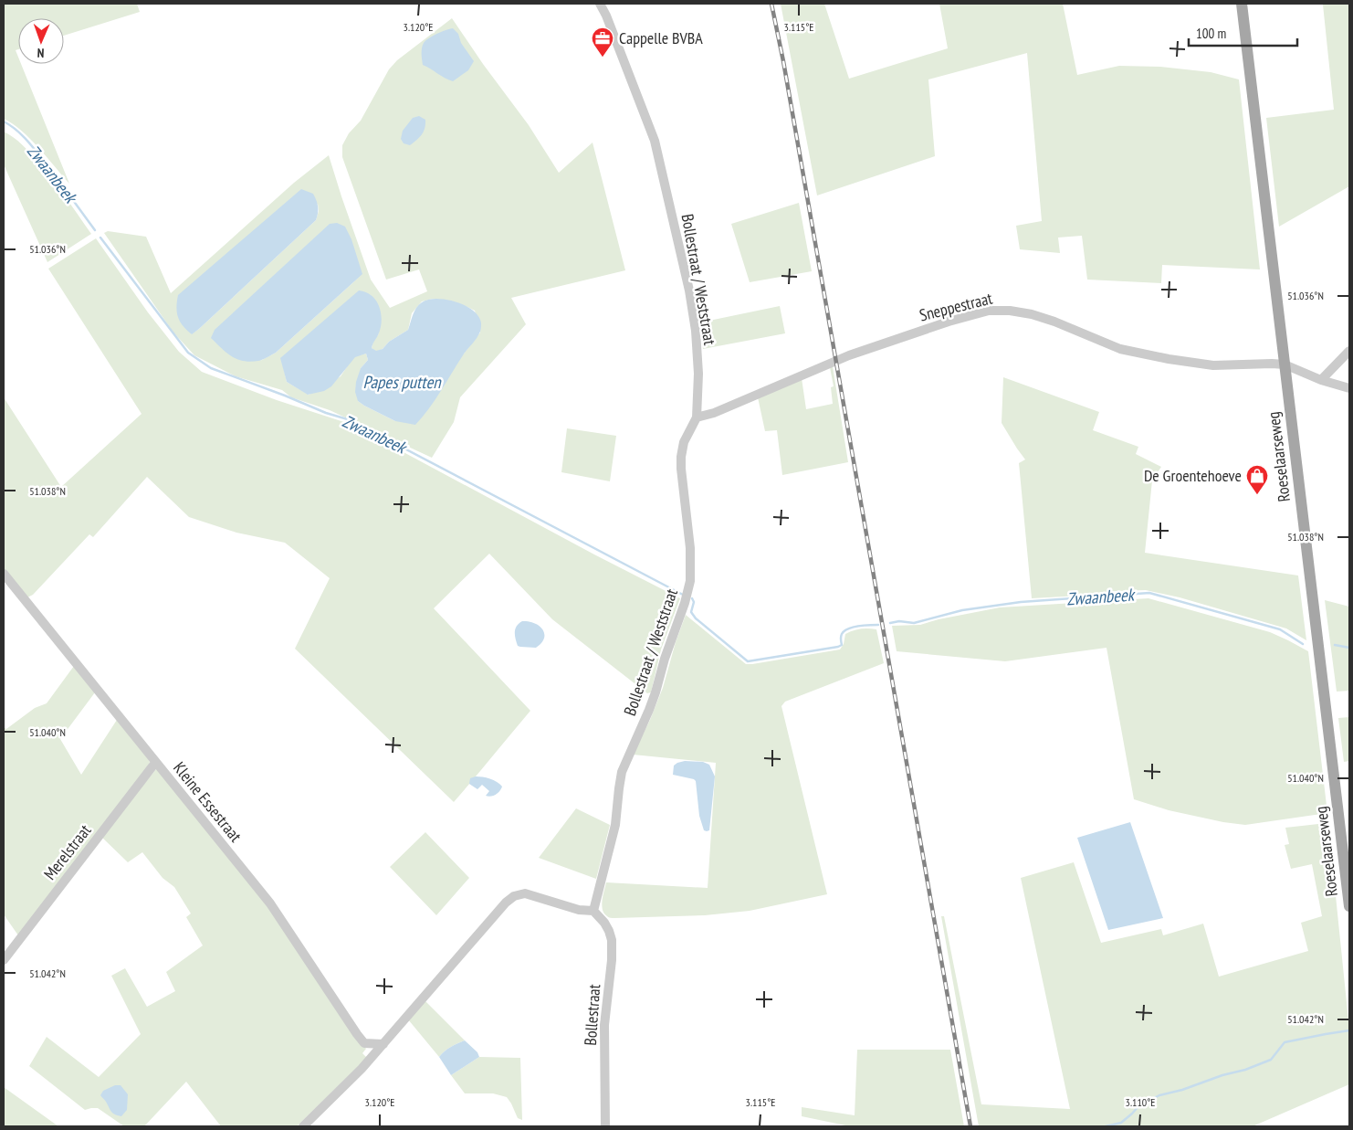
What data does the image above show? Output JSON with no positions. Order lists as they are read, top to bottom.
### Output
{
  "streets": {
    "main road": ["Roeselaarseweg"],
    "street": [
      "Bollestraat / Weststraat",
      "Sneppestraat",
      "Kleine Essestraat",
      "Merelstraat",
      "Bollestraat"
    ]
  },
  "crossings": [
    ["Bollestraat / Weststraat", "Sneppestraat"],
    ["Bollestraat / Weststraat", "Bollestraat"],
    ["Sneppestraat", "Roeselaarseweg"],
    ["Kleine Essestraat", "Merelstraat"]
  ],
  "water": ["Zwaanbeek", "Papes putten"],
  "places": {
    "office": ["Cappelle BVBA"],
    "shop": ["De Groentehoeve"]
  },
  "scale_bar": "100 m",
  "north": "bottom",
  "coordinates": [
    "3.120°E",
    "3.115°E",
    "51.036°N",
    "51.038°N",
    "51.040°N",
    "51.042°N",
    "3.110°E"
  ]
}
